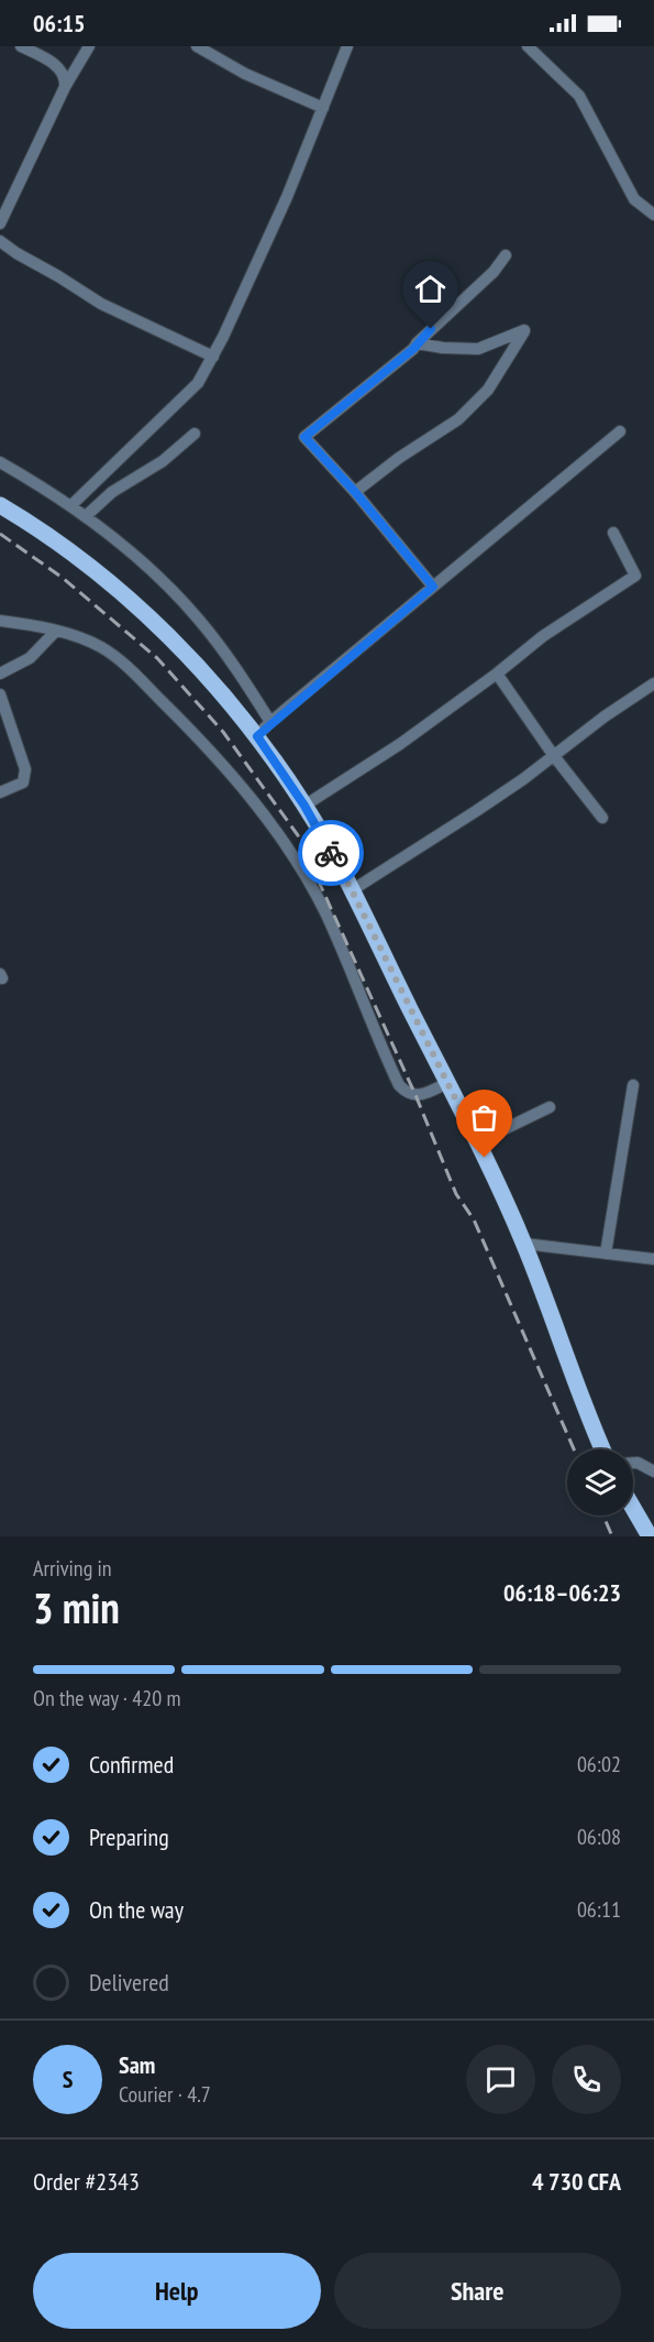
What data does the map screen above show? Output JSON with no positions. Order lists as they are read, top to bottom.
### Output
{
  "page": {
    "status": "06:15",
    "heading": ["3 min", "Arriving in", "06:18–06:23"],
    "panel": [
      "Sam",
      "Courier · 4.7",
      "Order #2343",
      "4 730 CFA"
    ],
    "bar": "On the way · 420 m",
    "list": [
      ["Confirmed", "06:02"],
      ["Preparing", "06:08"],
      ["On the way", "06:11"],
      "Delivered"
    ],
    "round": "S",
    "buttons": ["Help", "Share"]
  }
}
